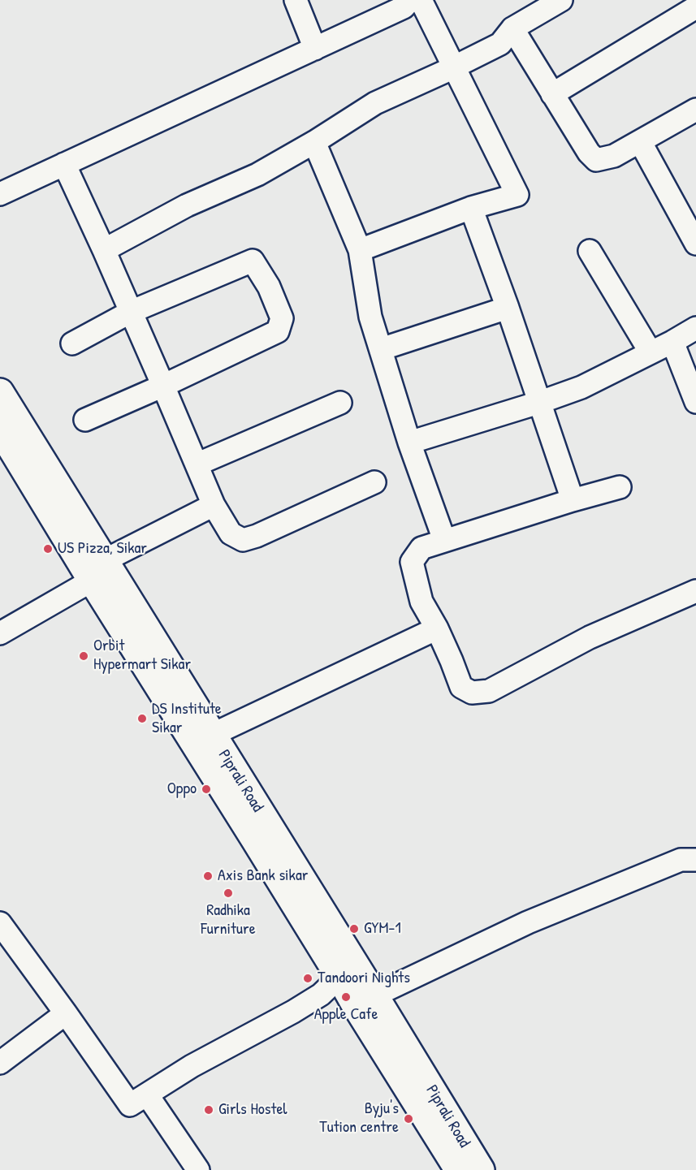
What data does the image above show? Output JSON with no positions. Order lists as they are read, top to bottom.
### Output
{
  "streets": {
    "main road": ["Piprali Road"]
  },
  "places": [
    "US Pizza, Sikar",
    "Orbit Hypermart Sikar",
    "DS Institute Sikar",
    "Oppo",
    "Axis Bank sikar",
    "Radhika Furniture",
    "GYM-1",
    "Tandoori Nights",
    "Apple Cafe",
    "Girls Hostel",
    "Byju's Tution centre"
  ]
}
